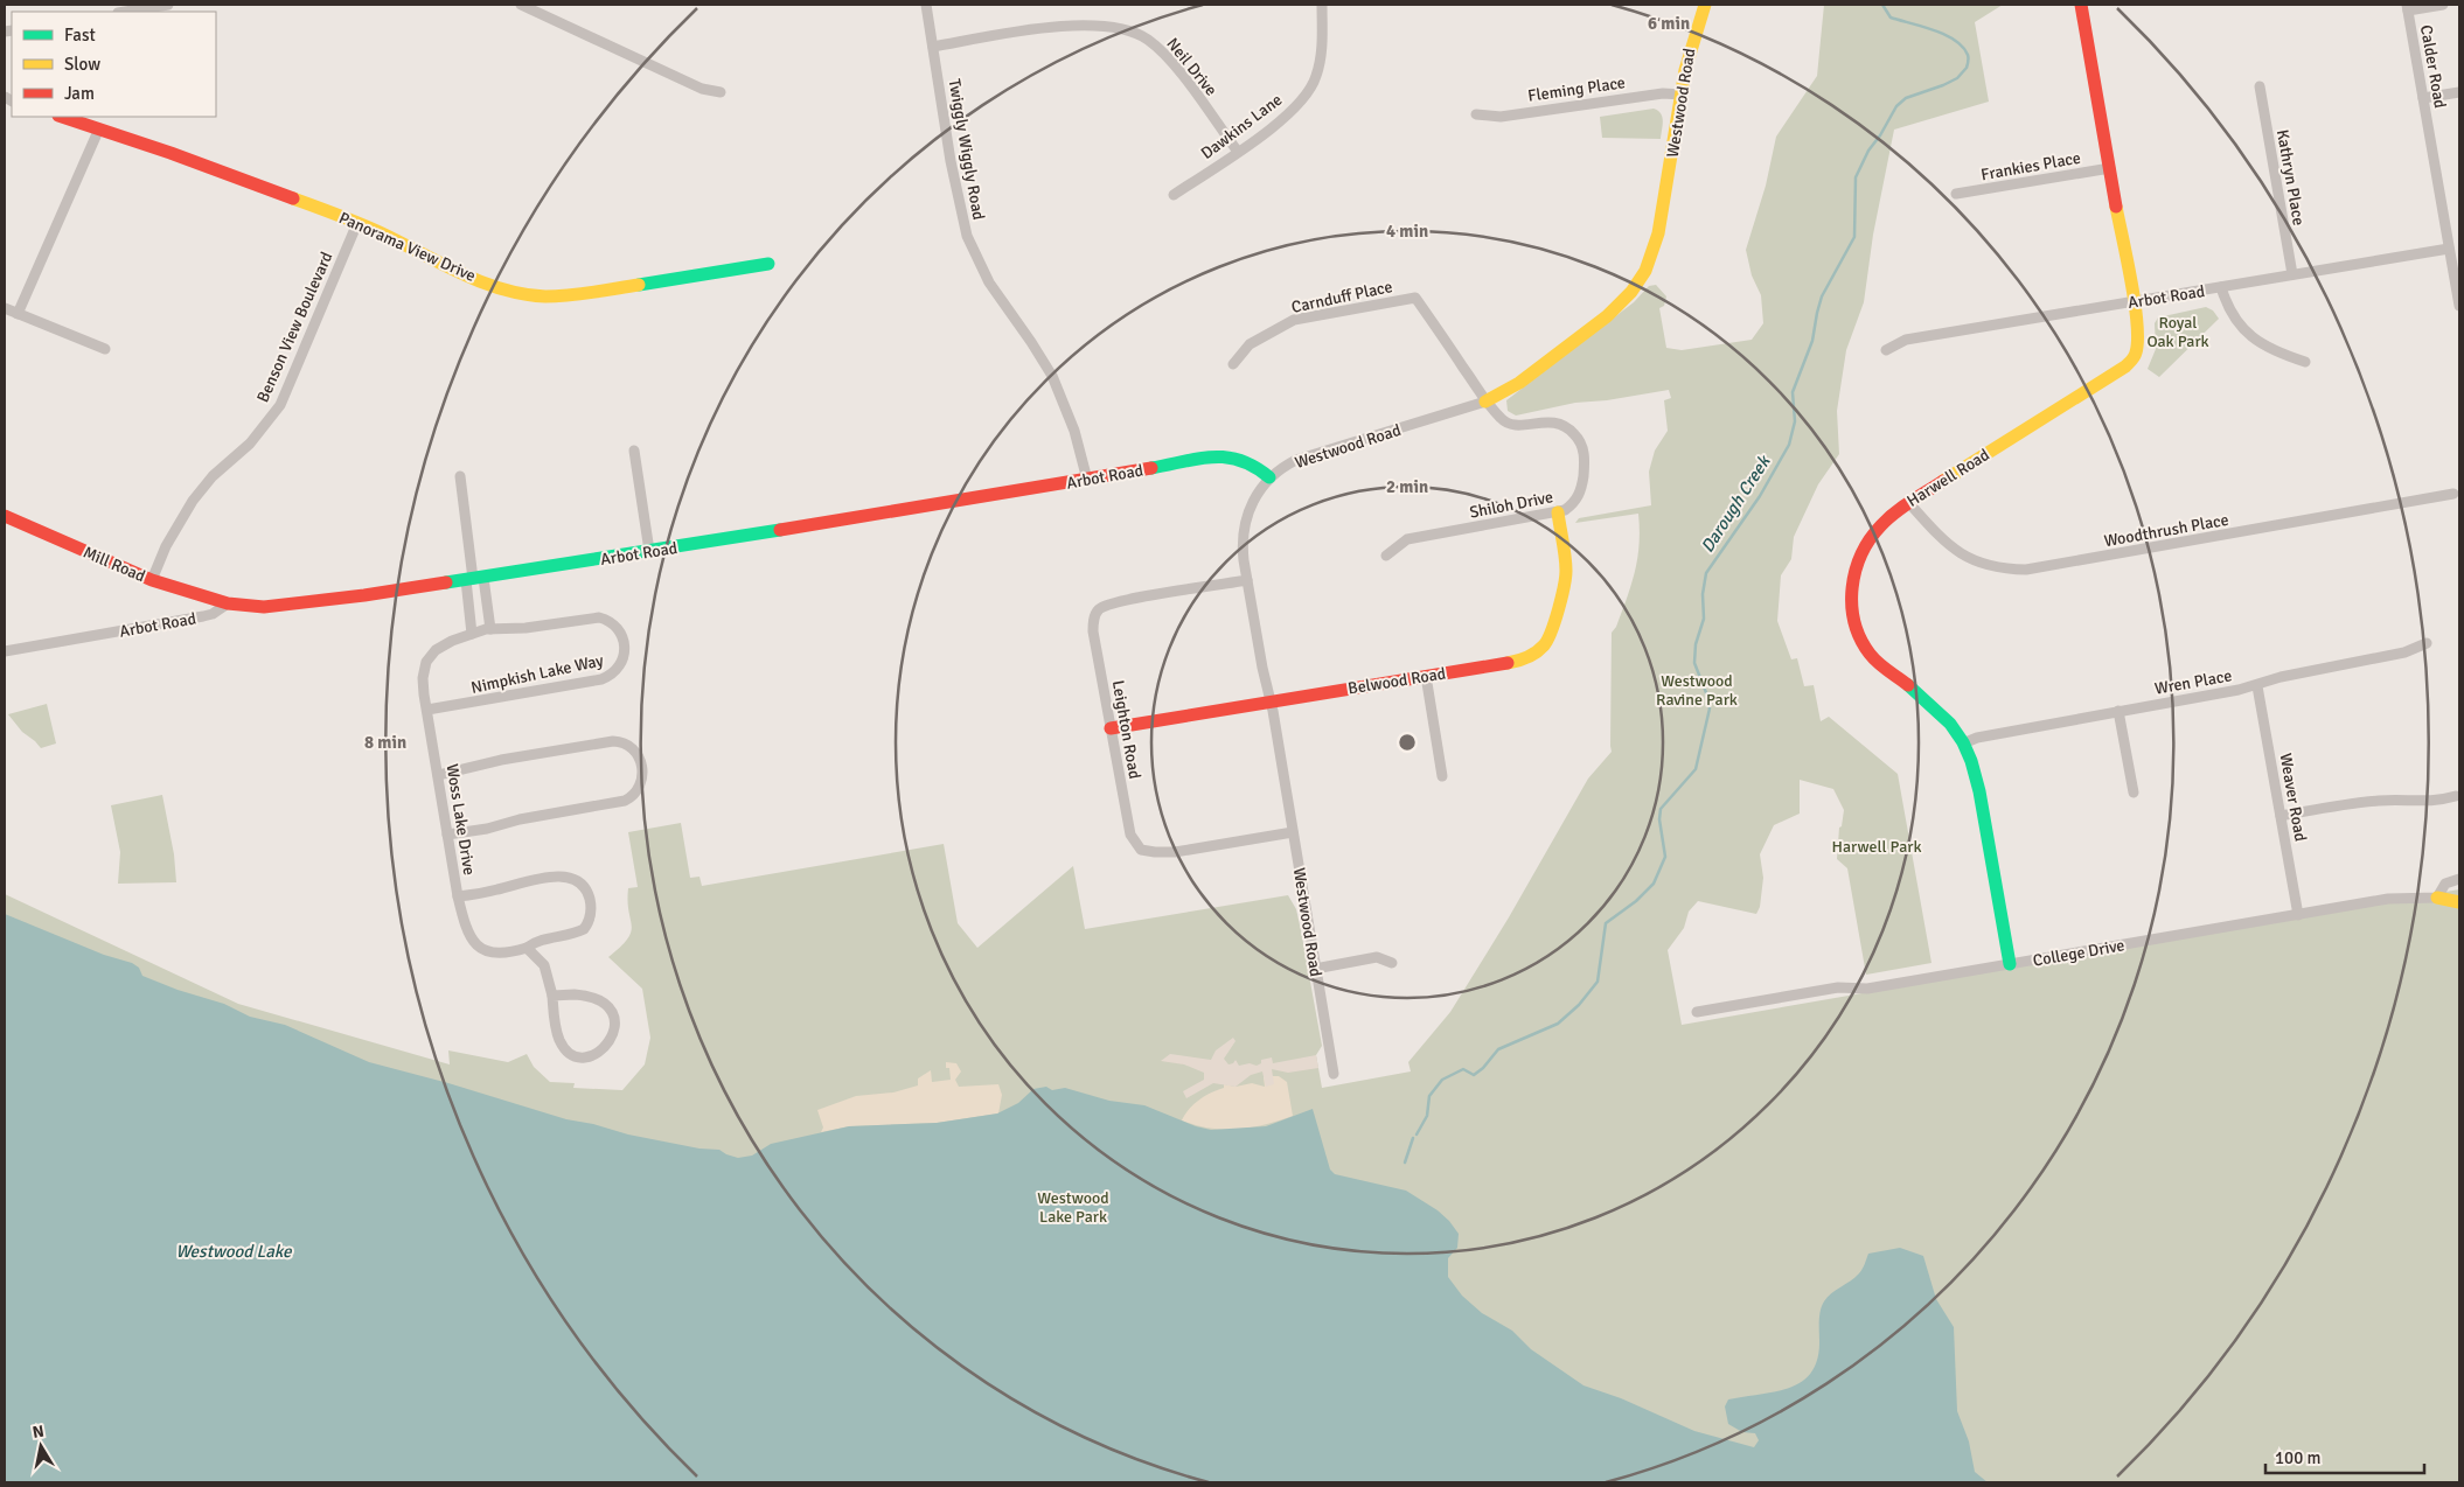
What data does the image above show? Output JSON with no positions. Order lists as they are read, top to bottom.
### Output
{
  "streets": {
    "street": [
      "Neil Drive",
      "Calder Road",
      "Fleming Place",
      "Westwood Road",
      "Dawkins Lane",
      "Twiggly Wiggly Road",
      "Frankies Place",
      "Kathryn Place",
      "Panorama View Drive",
      "Carnduff Place",
      "Arbot Road",
      "Benson View Boulevard",
      "Harwell Road",
      "Shiloh Drive",
      "Woodthrush Place",
      "Mill Road",
      "Nimpkish Lake Way",
      "Belwood Road",
      "Wren Place",
      "Leighton Road",
      "Weaver Road",
      "Woss Lake Drive",
      "College Drive"
    ]
  },
  "crossings": [
    ["Neil Drive", "Dawkins Lane"],
    ["Neil Drive", "Twiggly Wiggly Road"],
    ["Calder Road", "Arbot Road"],
    ["Fleming Place", "Westwood Road"],
    ["Westwood Road", "Carnduff Place"],
    ["Westwood Road", "Arbot Road"],
    ["Westwood Road", "Shiloh Drive"],
    ["Westwood Road", "Belwood Road"],
    ["Westwood Road", "Leighton Road"],
    ["Twiggly Wiggly Road", "Arbot Road"],
    ["Frankies Place", "Harwell Road"],
    ["Kathryn Place", "Arbot Road"],
    ["Panorama View Drive", "Benson View Boulevard"],
    ["Carnduff Place", "Shiloh Drive"],
    ["Arbot Road", "Harwell Road"],
    ["Arbot Road", "Mill Road"],
    ["Benson View Boulevard", "Mill Road"],
    ["Harwell Road", "Woodthrush Place"],
    ["Harwell Road", "Wren Place"],
    ["Harwell Road", "College Drive"],
    ["Shiloh Drive", "Belwood Road"],
    ["Nimpkish Lake Way", "Woss Lake Drive"],
    ["Belwood Road", "Leighton Road"],
    ["Wren Place", "Weaver Road"],
    ["Weaver Road", "College Drive"]
  ],
  "water": ["Darough Creek", "Westwood Lake"],
  "parks": [
    "Royal Oak Park",
    "Westwood Ravine Park",
    "Harwell Park",
    "Westwood Lake Park"
  ],
  "legend": ["Fast", "Slow", "Jam"],
  "scale_bar": "100 m",
  "north": "top",
  "rings": [
    "6 min",
    "4 min",
    "2 min",
    "8 min"
  ]
}
